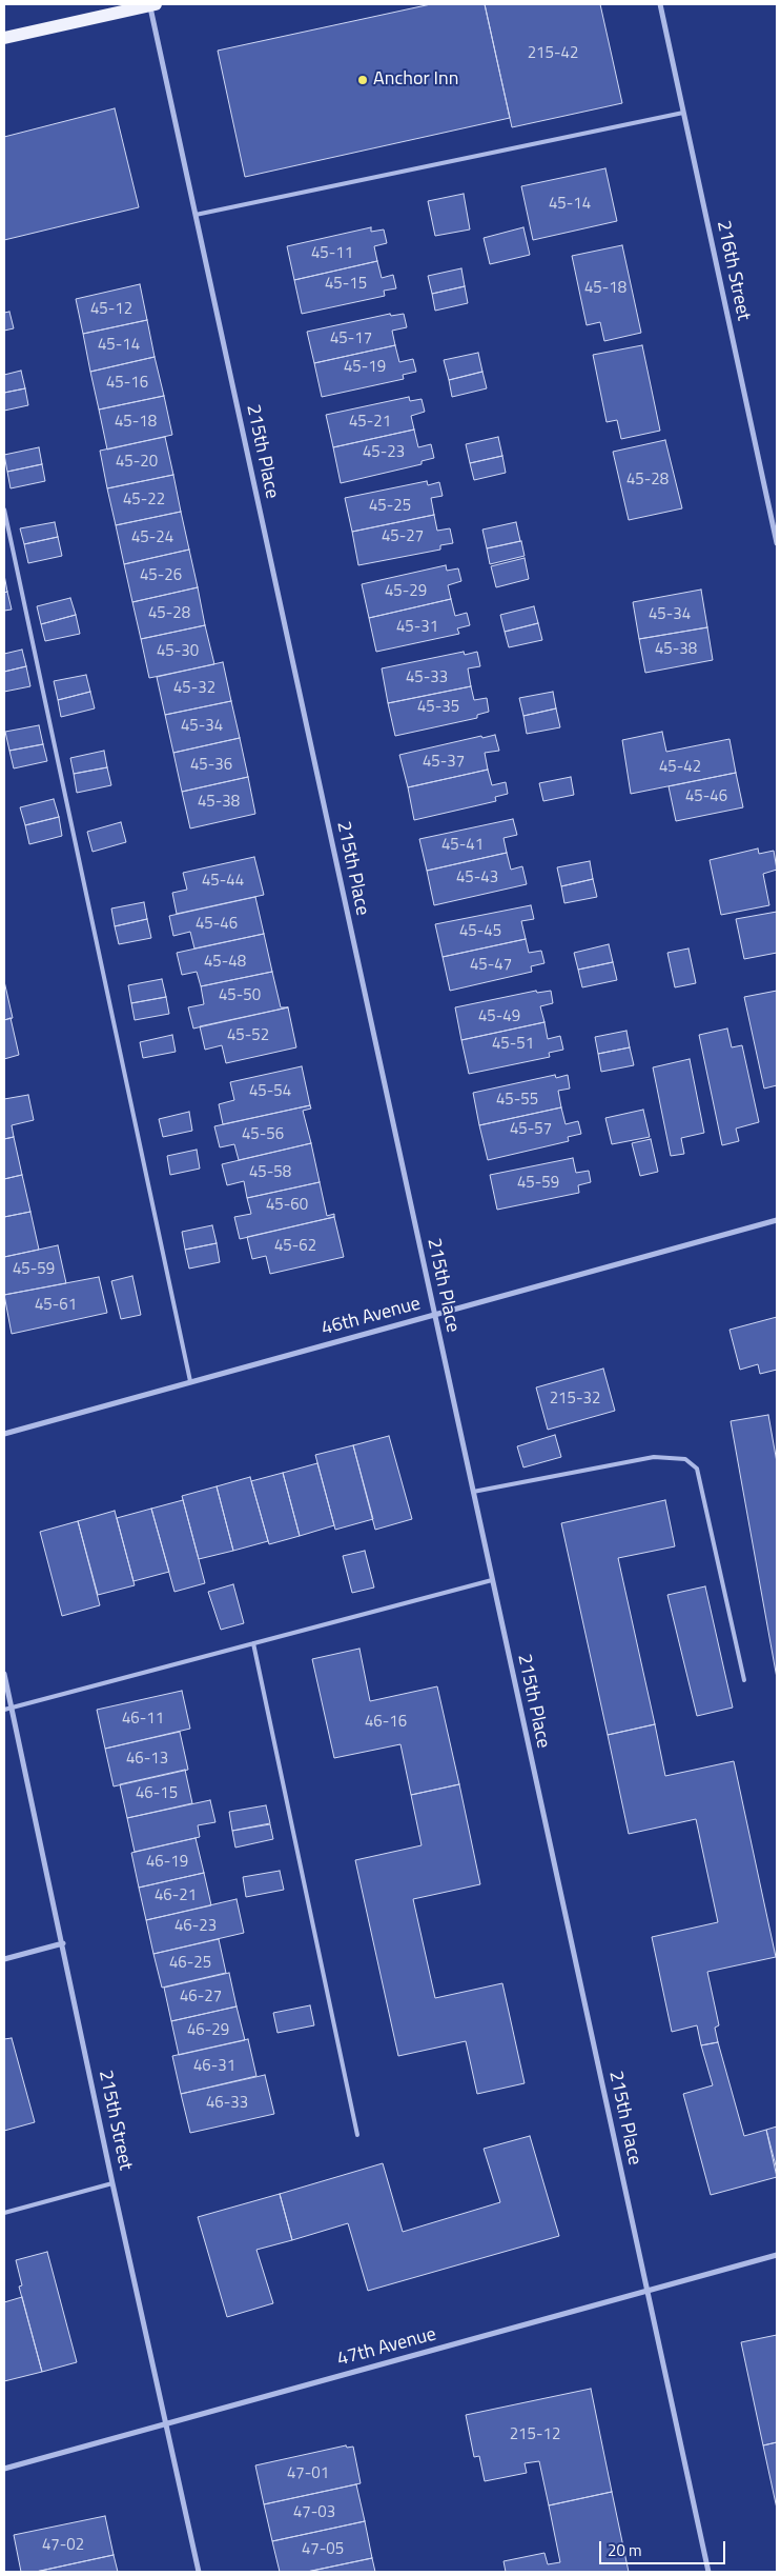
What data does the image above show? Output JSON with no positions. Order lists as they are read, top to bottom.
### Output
{
  "streets": {
    "street": [
      "216th Street",
      "215th Place",
      "46th Avenue",
      "215th Street",
      "47th Avenue"
    ]
  },
  "crossings": [
    ["215th Place", "46th Avenue"],
    ["215th Place", "47th Avenue"],
    ["215th Street", "47th Avenue"]
  ],
  "places": ["Anchor Inn"],
  "house_numbers": [
    "215-42",
    "45-14",
    "45-11",
    "45-15",
    "45-18",
    "45-12",
    "45-17",
    "45-14",
    "45-19",
    "45-16",
    "45-18",
    "45-21",
    "45-23",
    "45-20",
    "45-28",
    "45-22",
    "45-25",
    "45-27",
    "45-24",
    "45-26",
    "45-29",
    "45-28",
    "45-34",
    "45-31",
    "45-38",
    "45-30",
    "45-33",
    "45-32",
    "45-35",
    "45-34",
    "45-37",
    "45-36",
    "45-42",
    "45-46",
    "45-38",
    "45-41",
    "45-43",
    "45-44",
    "45-46",
    "45-45",
    "45-48",
    "45-47",
    "45-50",
    "45-49",
    "45-52",
    "45-51",
    "45-54",
    "45-55",
    "45-57",
    "45-56",
    "45-58",
    "45-59",
    "45-60",
    "45-62",
    "45-59",
    "45-61",
    "215-32",
    "46-11",
    "46-16",
    "46-13",
    "46-15",
    "46-19",
    "46-21",
    "46-23",
    "46-25",
    "46-27",
    "46-29",
    "46-31",
    "46-33",
    "215-12",
    "47-01",
    "47-03",
    "47-02",
    "47-05"
  ],
  "scale_bar": "20 m"
}
